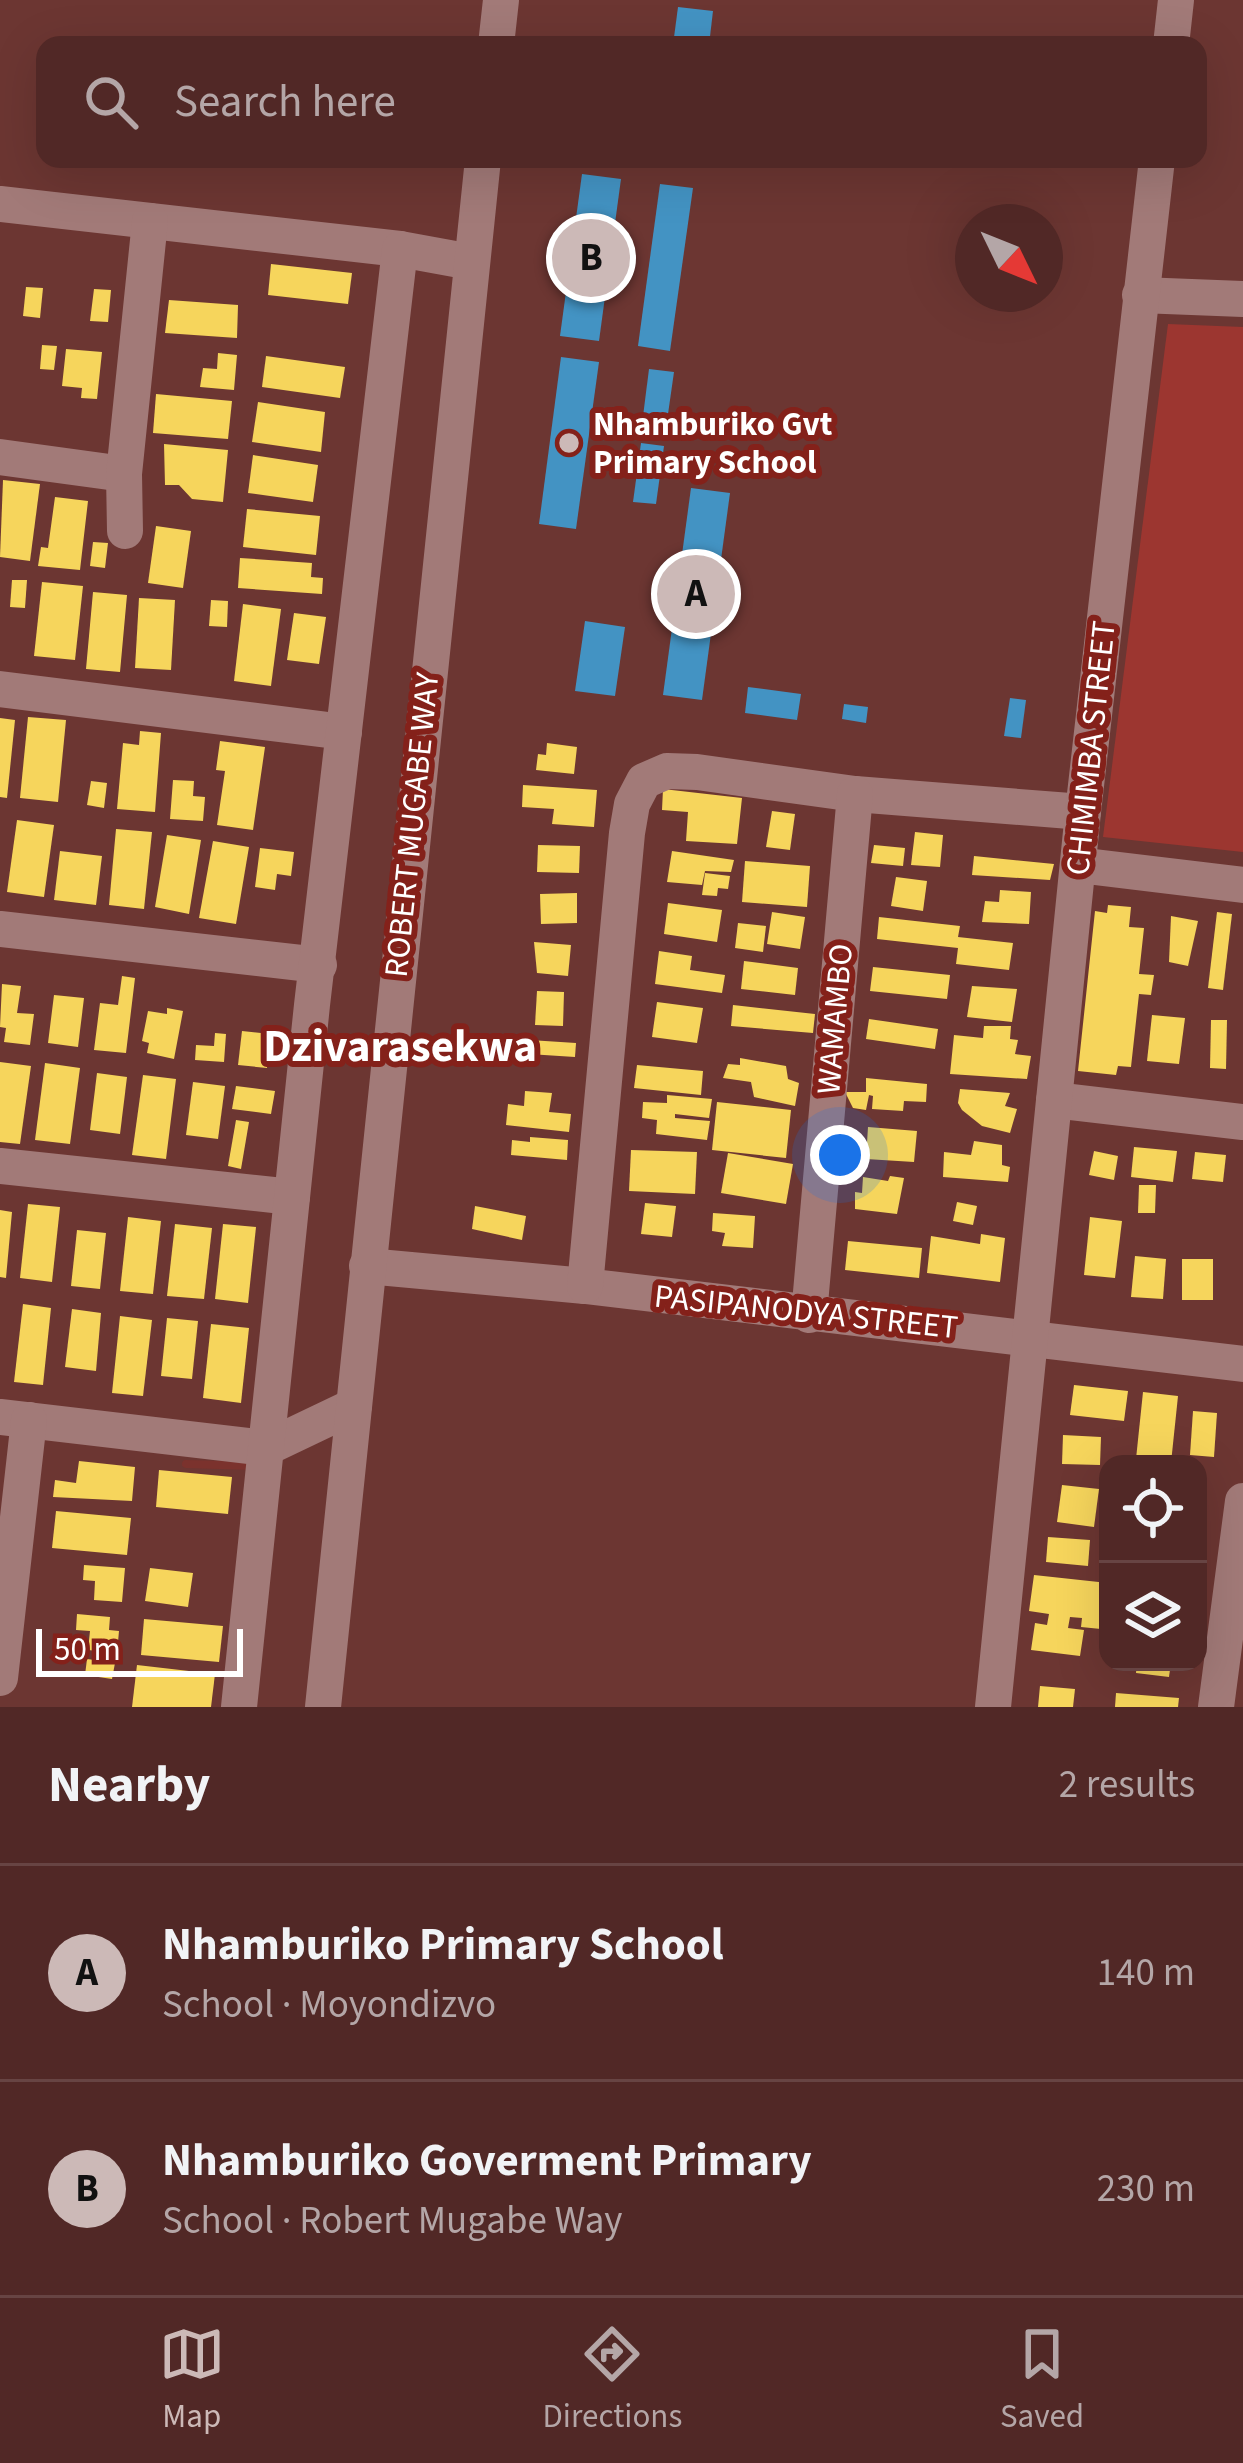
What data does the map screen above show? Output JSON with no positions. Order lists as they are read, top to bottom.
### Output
{
  "streets": {
    "street": [
      "CHIMIMBA STREET",
      "ROBERT MUGABE WAY",
      "WAMAMBO",
      "PASIPANODYA STREET"
    ]
  },
  "crossings": [
    ["CHIMIMBA STREET", "PASIPANODYA STREET"],
    ["ROBERT MUGABE WAY", "PASIPANODYA STREET"],
    ["WAMAMBO", "PASIPANODYA STREET"]
  ],
  "districts": ["Dzivarasekwa"],
  "places": ["Nhamburiko Gvt Primary School"],
  "scale_bar": "50 m",
  "north": "bottom right",
  "page": {
    "search": "Search here",
    "pins": ["B", "A"],
    "scale": "50 m",
    "heading": ["Nearby", "2 results"],
    "list": [
      {
        "mark": "A",
        "name": "Nhamburiko Primary School",
        "note": "School · Moyondizvo",
        "value": "140 m"
      },
      {
        "mark": "B",
        "name": "Nhamburiko Goverment Primary",
        "note": "School · Robert Mugabe Way",
        "value": "230 m"
      }
    ],
    "nav": ["Map", "Directions", "Saved"]
  }
}
